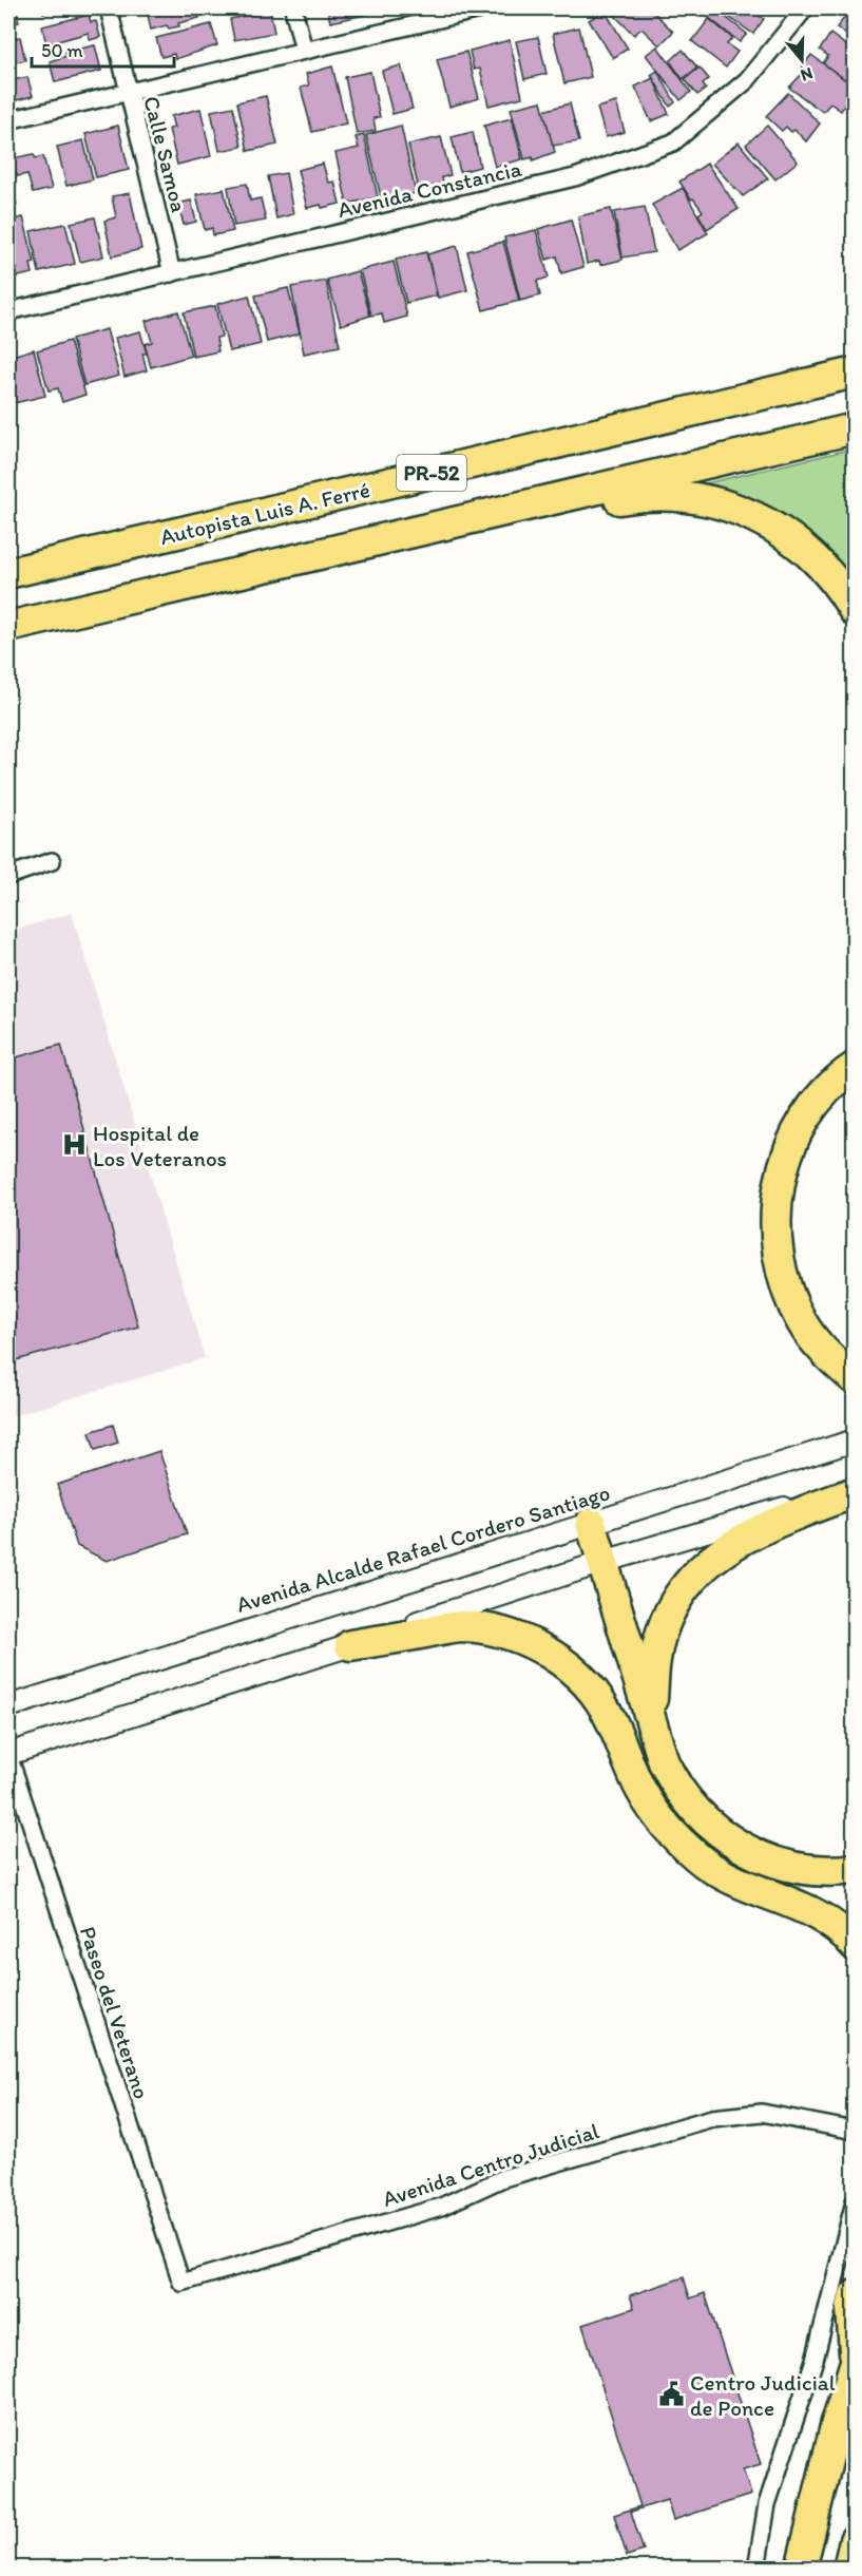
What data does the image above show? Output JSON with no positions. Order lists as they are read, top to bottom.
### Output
{
  "streets": {
    "highway": ["PR-52", "Autopista Luis A. Ferré"],
    "street": [
      "Calle Samoa",
      "Avenida Constancia",
      "Avenida Alcalde Rafael Cordero Santiago",
      "Paseo del Veterano",
      "Avenida Centro Judicial"
    ]
  },
  "crossings": [
    ["Calle Samoa", "Avenida Constancia"],
    ["Paseo del Veterano", "Avenida Centro Judicial"]
  ],
  "places": {
    "hospital": ["Hospital de Los Veteranos"],
    "public building": ["Centro Judicial de Ponce"]
  },
  "scale_bar": "50 m",
  "north": "bottom"
}
